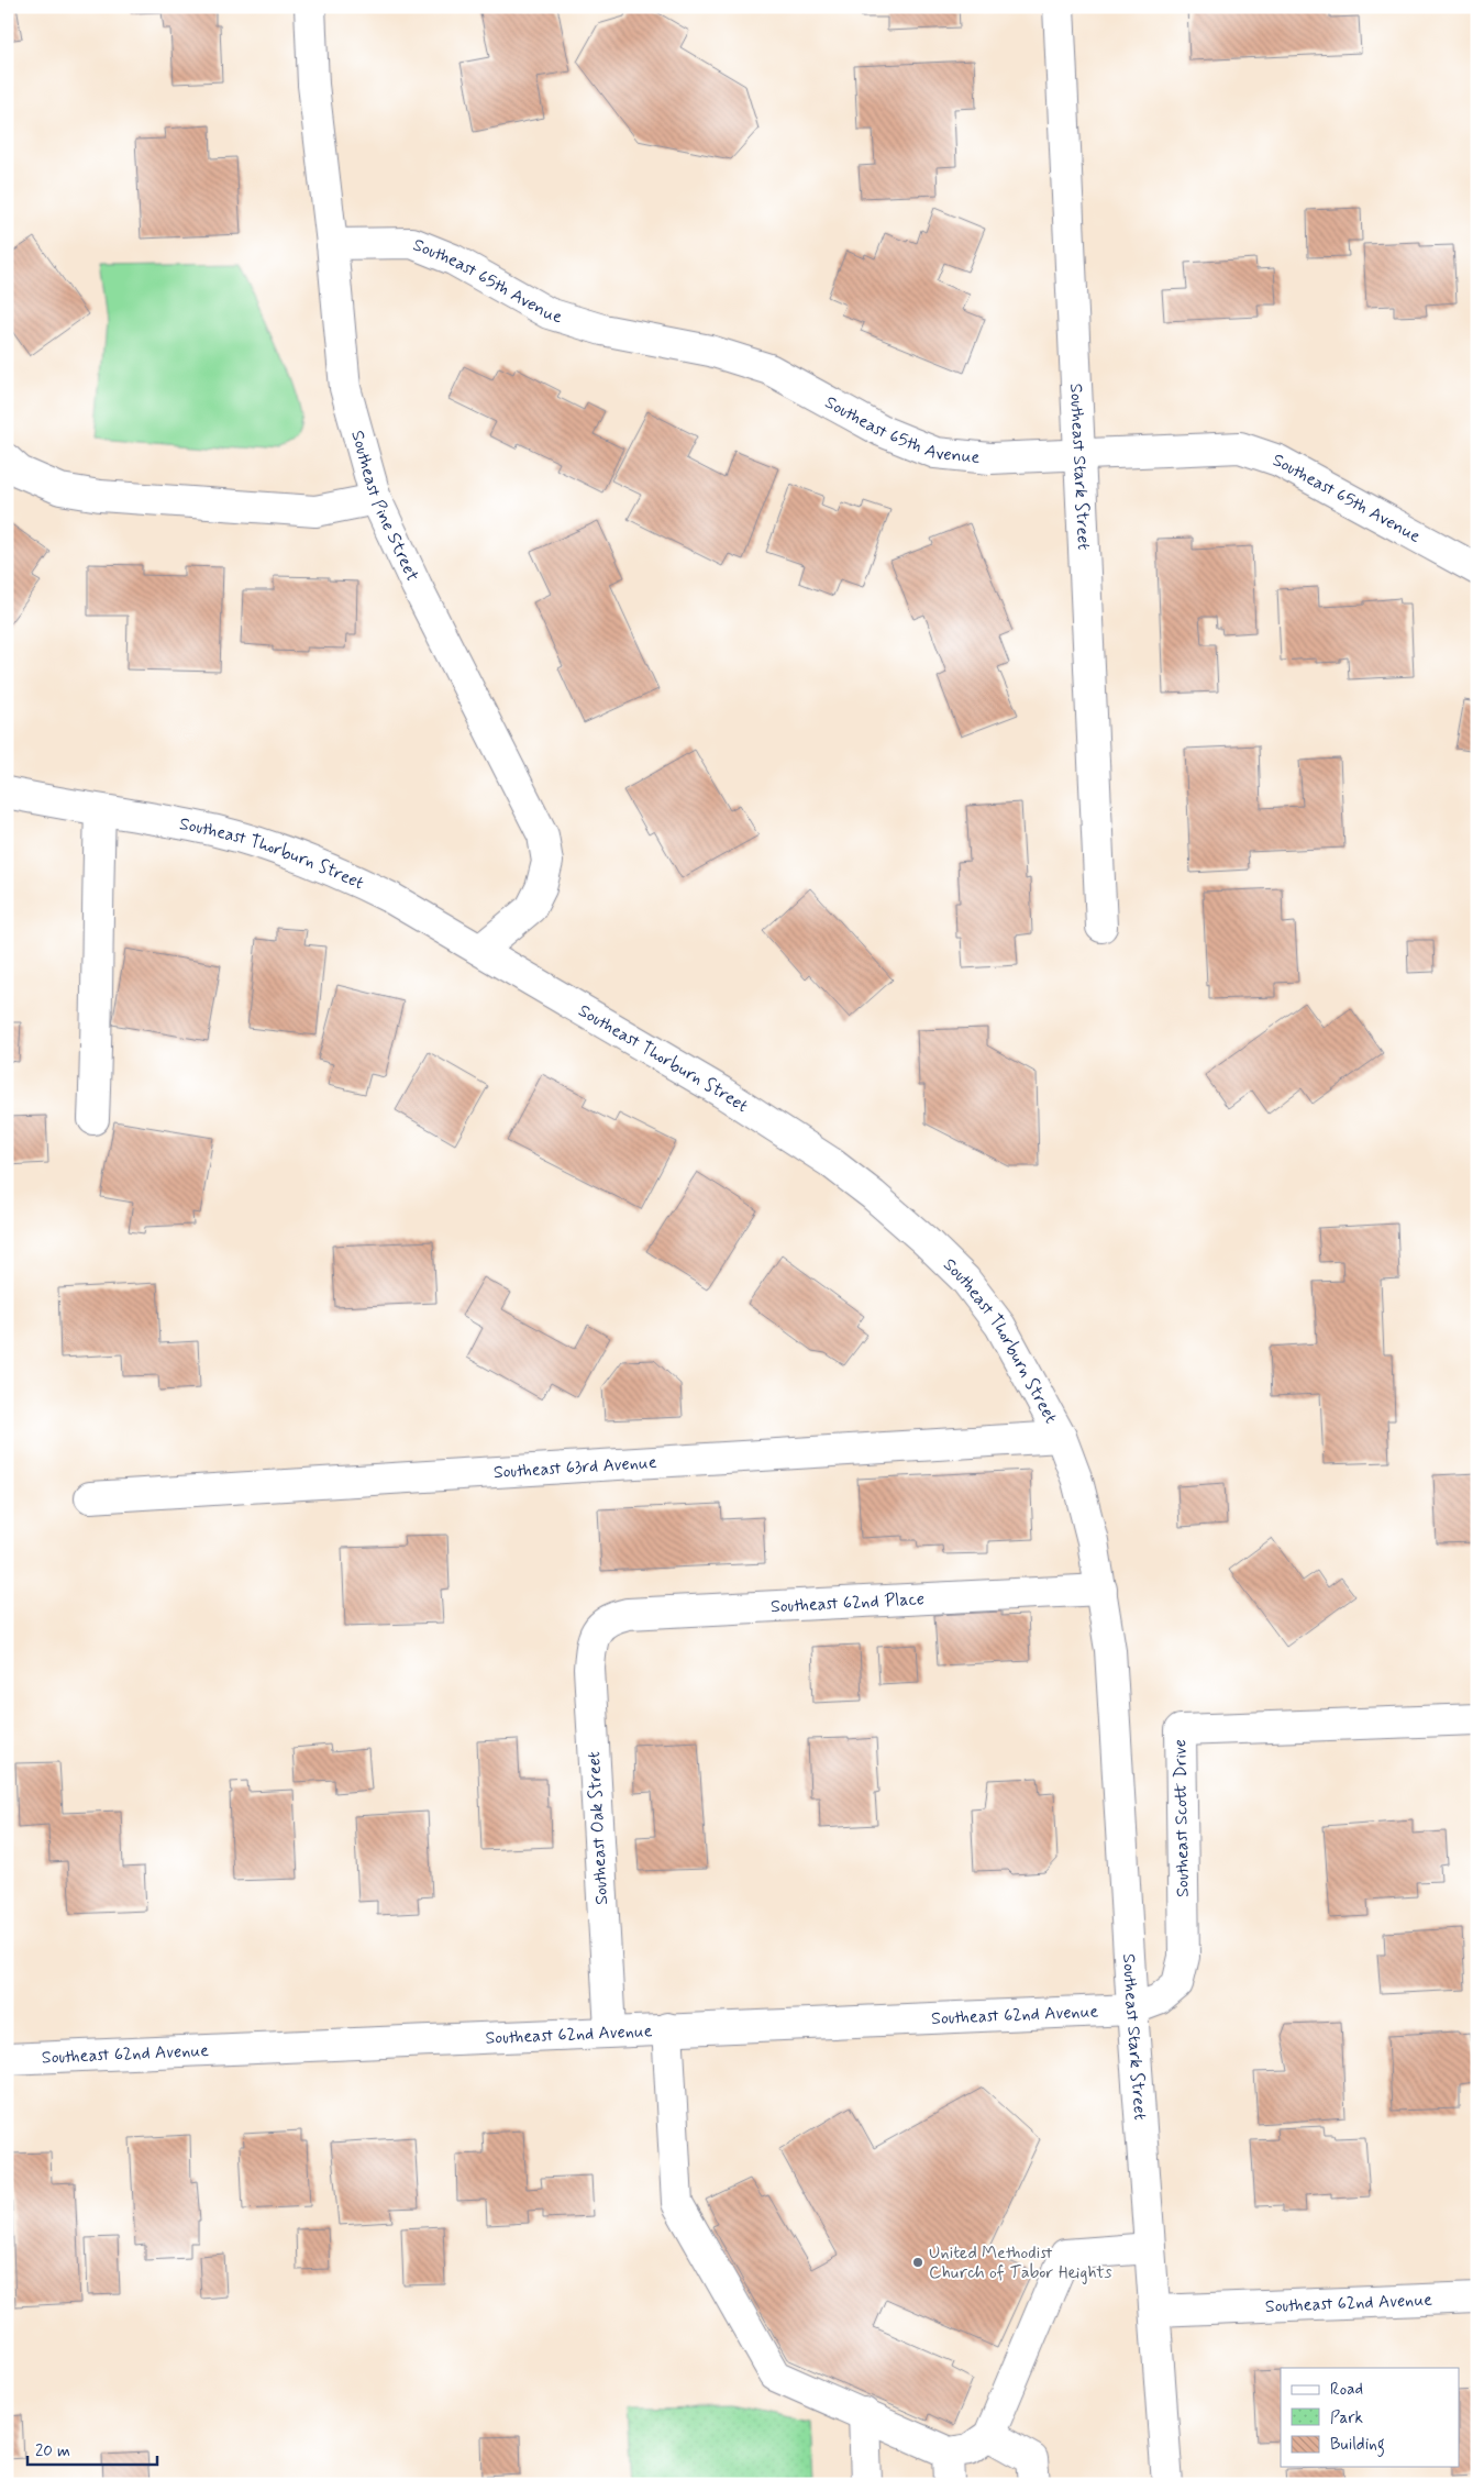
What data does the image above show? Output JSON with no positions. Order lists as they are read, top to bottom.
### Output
{
  "streets": {
    "street": [
      "Southeast 65th Avenue",
      "Southeast Stark Street",
      "Southeast Pine Street",
      "Southeast Thorburn Street",
      "Southeast 63rd Avenue",
      "Southeast 62nd Place",
      "Southeast Scott Drive",
      "Southeast Oak Street",
      "Southeast 62nd Avenue"
    ]
  },
  "crossings": [
    ["Southeast 65th Avenue", "Southeast Stark Street"],
    ["Southeast 65th Avenue", "Southeast Pine Street"],
    ["Southeast Stark Street", "Southeast Thorburn Street"],
    ["Southeast Stark Street", "Southeast 62nd Place"],
    ["Southeast Stark Street", "Southeast Scott Drive"],
    ["Southeast Stark Street", "Southeast 62nd Avenue"],
    ["Southeast Pine Street", "Southeast Thorburn Street"],
    ["Southeast Thorburn Street", "Southeast 63rd Avenue"],
    ["Southeast Thorburn Street", "Southeast 62nd Place"],
    ["Southeast 62nd Place", "Southeast Oak Street"],
    ["Southeast Scott Drive", "Southeast 62nd Avenue"],
    ["Southeast Oak Street", "Southeast 62nd Avenue"]
  ],
  "places": ["United Methodist Church of Tabor Heights"],
  "legend": ["Road", "Park", "Building"],
  "scale_bar": "20 m"
}
